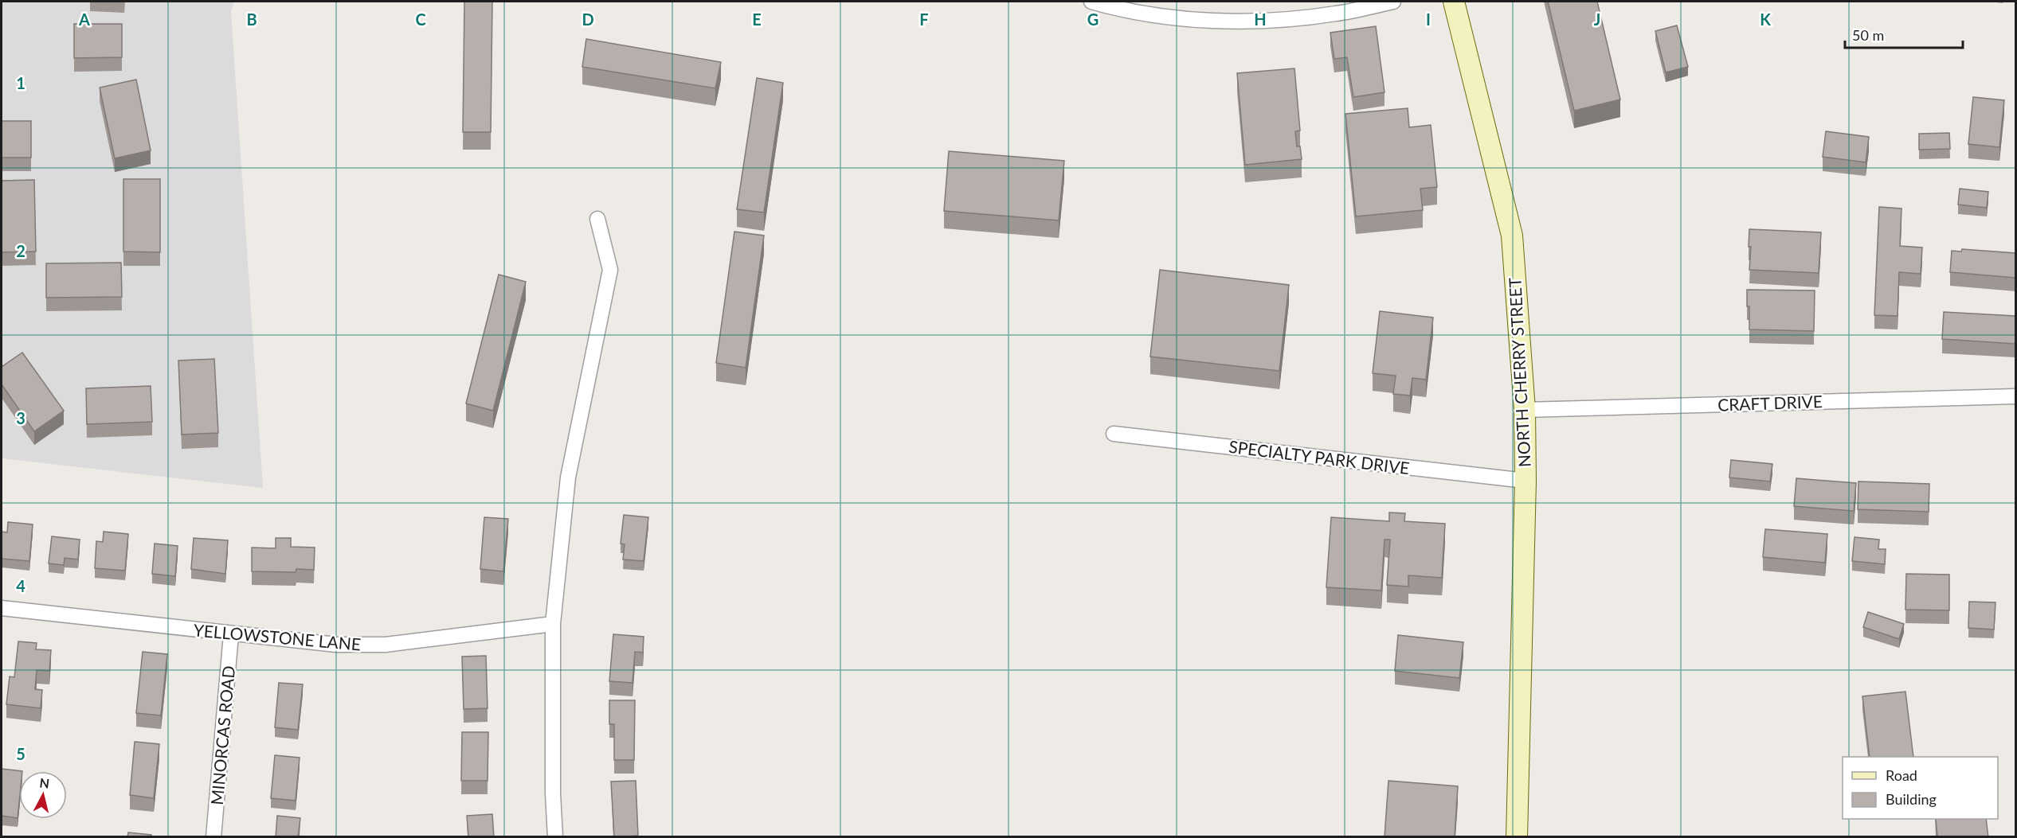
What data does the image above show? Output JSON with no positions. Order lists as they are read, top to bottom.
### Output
{
  "streets": {
    "main road": ["NORTH CHERRY STREET"],
    "street": [
      "CRAFT DRIVE",
      "SPECIALTY PARK DRIVE",
      "YELLOWSTONE LANE",
      "MINORCAS ROAD"
    ]
  },
  "crossings": [
    ["NORTH CHERRY STREET", "CRAFT DRIVE"],
    ["NORTH CHERRY STREET", "SPECIALTY PARK DRIVE"],
    ["YELLOWSTONE LANE", "MINORCAS ROAD"]
  ],
  "legend": ["Road", "Building"],
  "scale_bar": "50 m",
  "north": "top",
  "grid": {
    "columns": [
      "A",
      "B",
      "C",
      "D",
      "E",
      "F",
      "G",
      "H",
      "I",
      "J",
      "K"
    ],
    "rows": [
      "1",
      "2",
      "3",
      "4",
      "5"
    ]
  }
}
